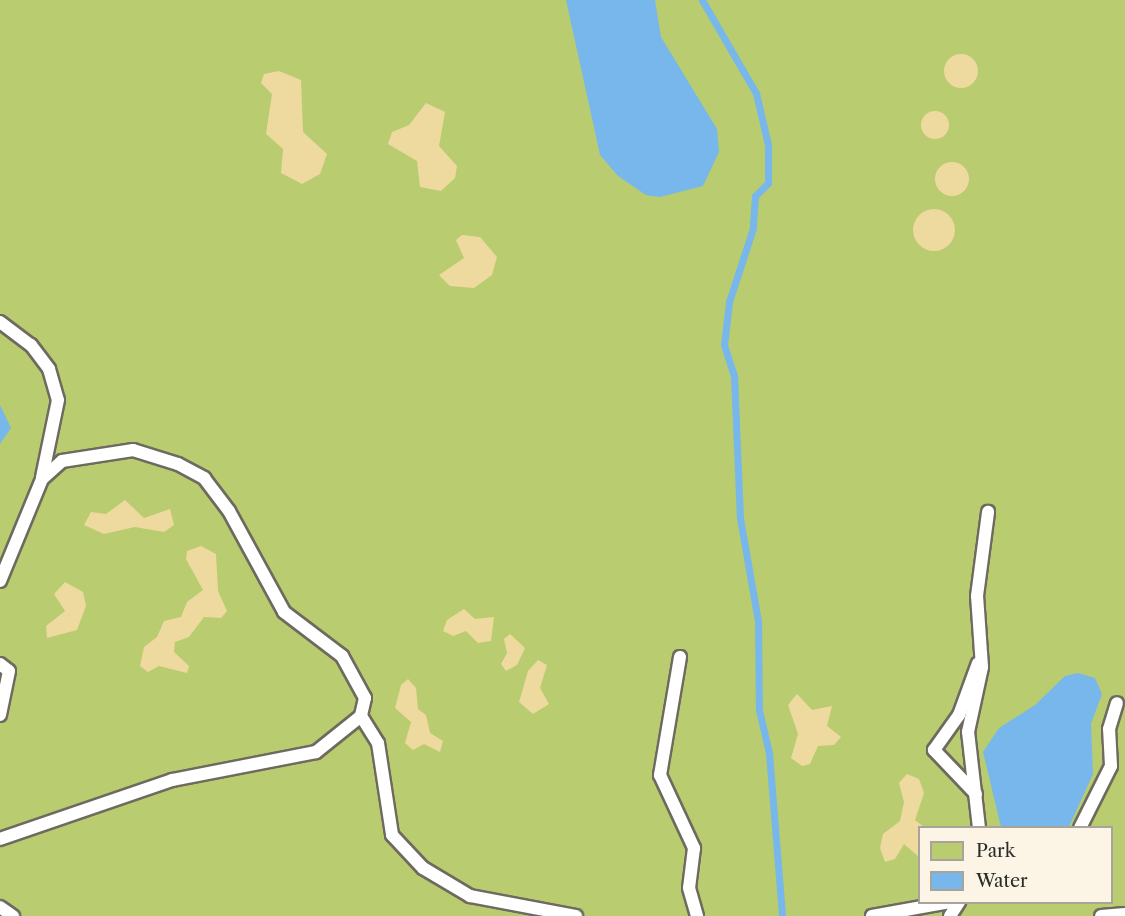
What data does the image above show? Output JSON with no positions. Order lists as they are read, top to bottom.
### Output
{
  "legend": ["Park", "Water"]
}
